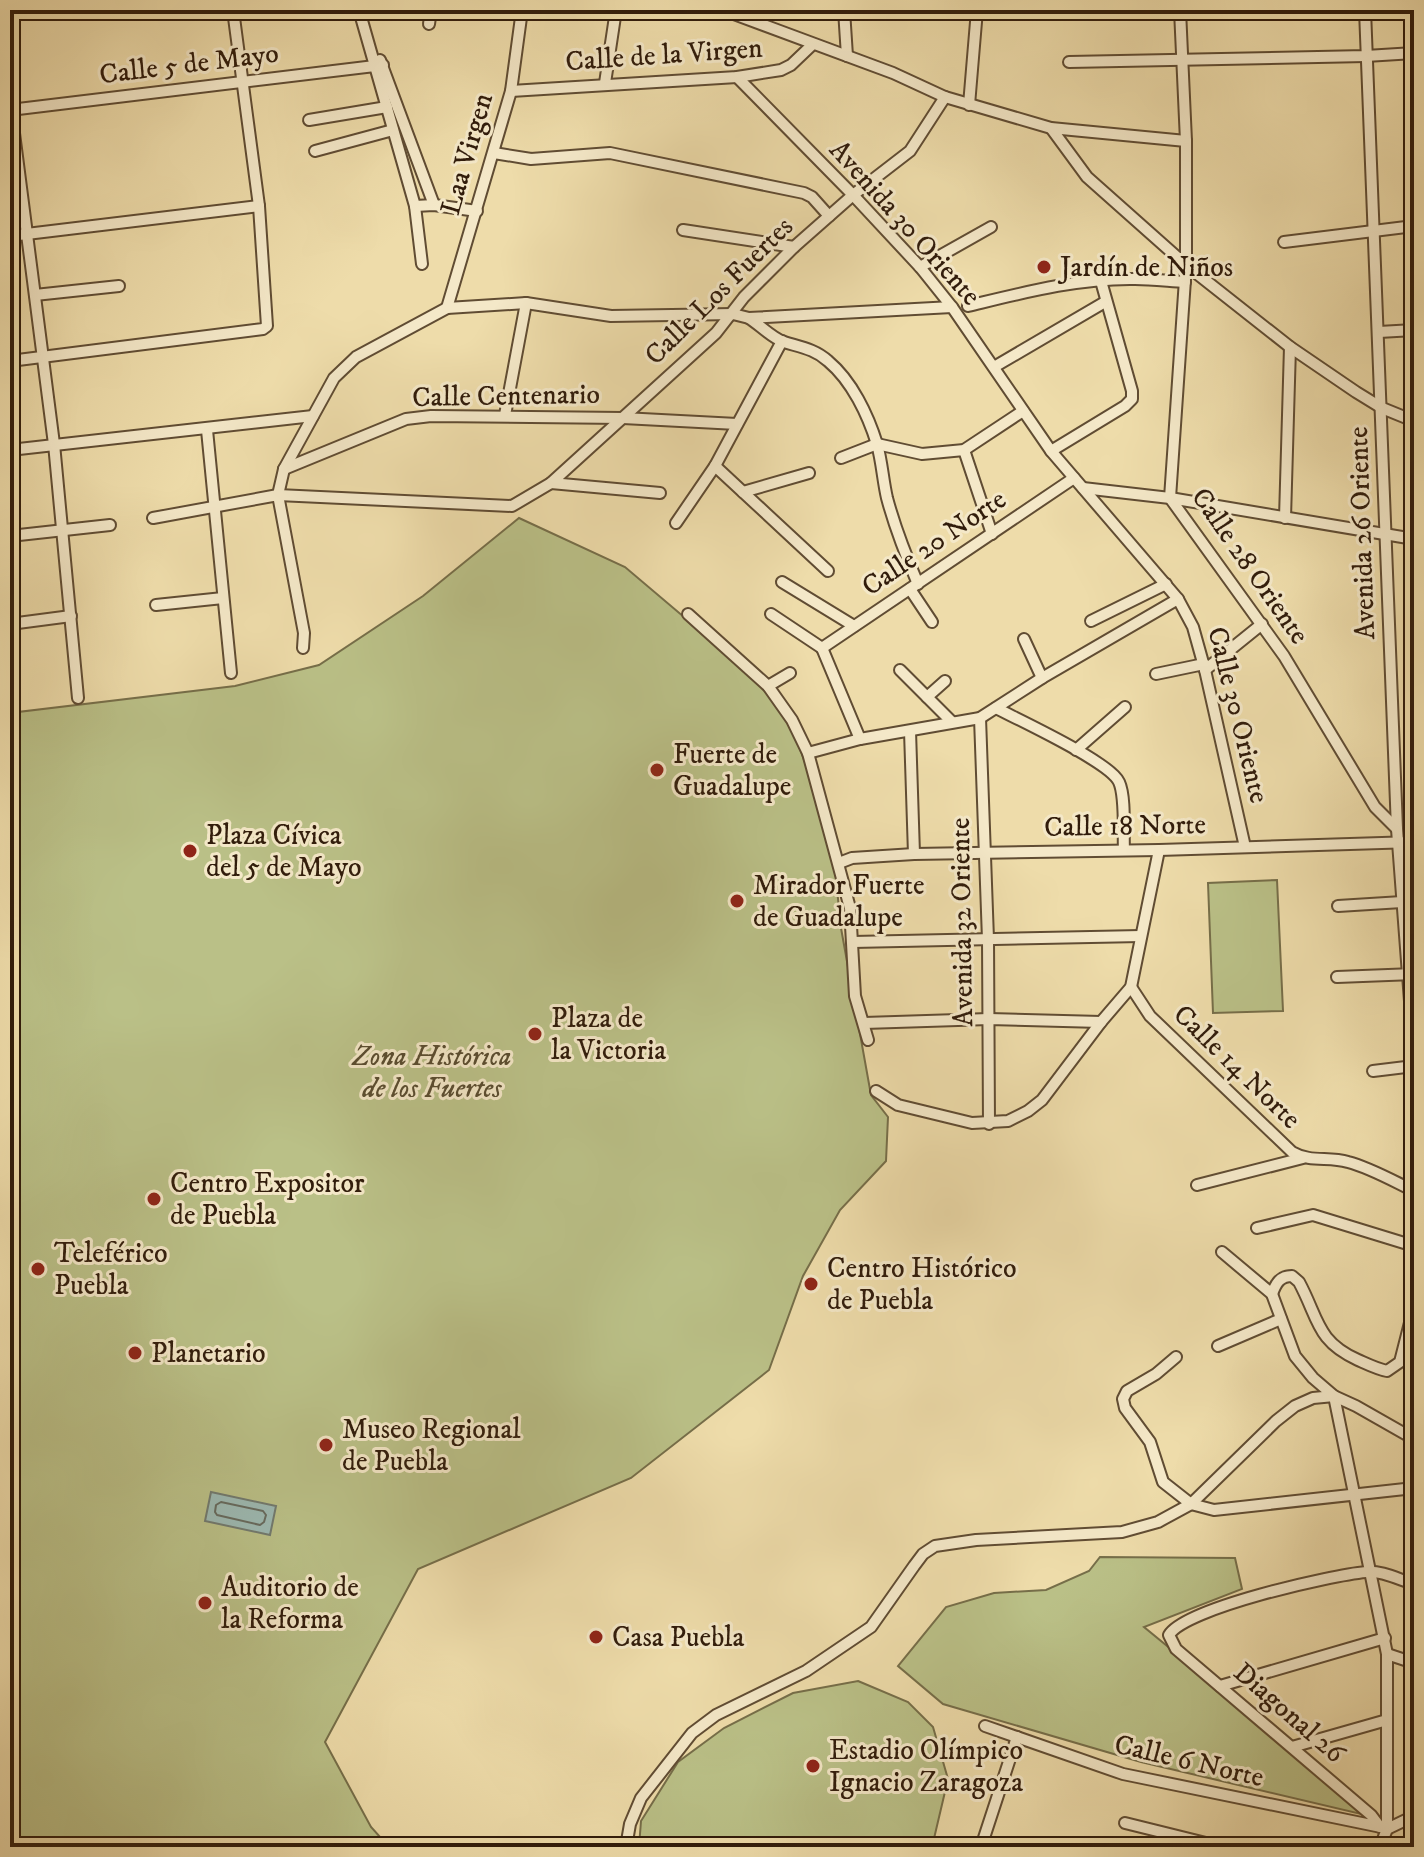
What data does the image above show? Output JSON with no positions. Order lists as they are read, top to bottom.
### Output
{
  "streets": {
    "street": [
      "Calle de la Virgen",
      "Calle 5 de Mayo",
      "Laa Virgen",
      "Avenida 30 Oriente",
      "Calle Los Fuertes",
      "Calle Centenario",
      "Avenida 26 Oriente",
      "Calle 20 Norte",
      "Calle 28 Oriente",
      "Calle 30 Oriente",
      "Calle 18 Norte",
      "Avenida 32 Oriente",
      "Calle 14 Norte",
      "Diagonal 26",
      "Calle 6 Norte"
    ]
  },
  "crossings": [
    ["Calle de la Virgen", "Laa Virgen"],
    ["Calle de la Virgen", "Avenida 30 Oriente"],
    ["Avenida 30 Oriente", "Calle Los Fuertes"],
    ["Avenida 30 Oriente", "Calle 30 Oriente"],
    ["Calle Los Fuertes", "Calle Centenario"],
    ["Avenida 26 Oriente", "Calle 28 Oriente"],
    ["Avenida 26 Oriente", "Calle 18 Norte"],
    ["Calle 20 Norte", "Calle 30 Oriente"],
    ["Calle 30 Oriente", "Calle 18 Norte"],
    ["Calle 18 Norte", "Avenida 32 Oriente"],
    ["Diagonal 26", "Calle 6 Norte"]
  ],
  "parks": ["Zona Histórica de los Fuertes"],
  "places": [
    "Jardín de Niños",
    "Fuerte de Guadalupe",
    "Plaza Cívica del 5 de Mayo",
    "Mirador Fuerte de Guadalupe",
    "Plaza de la Victoria",
    "Centro Expositor de Puebla",
    "Teleférico Puebla",
    "Centro Histórico de Puebla",
    "Planetario",
    "Museo Regional de Puebla",
    "Auditorio de la Reforma",
    "Casa Puebla",
    "Estadio Olímpico Ignacio Zaragoza"
  ]
}
